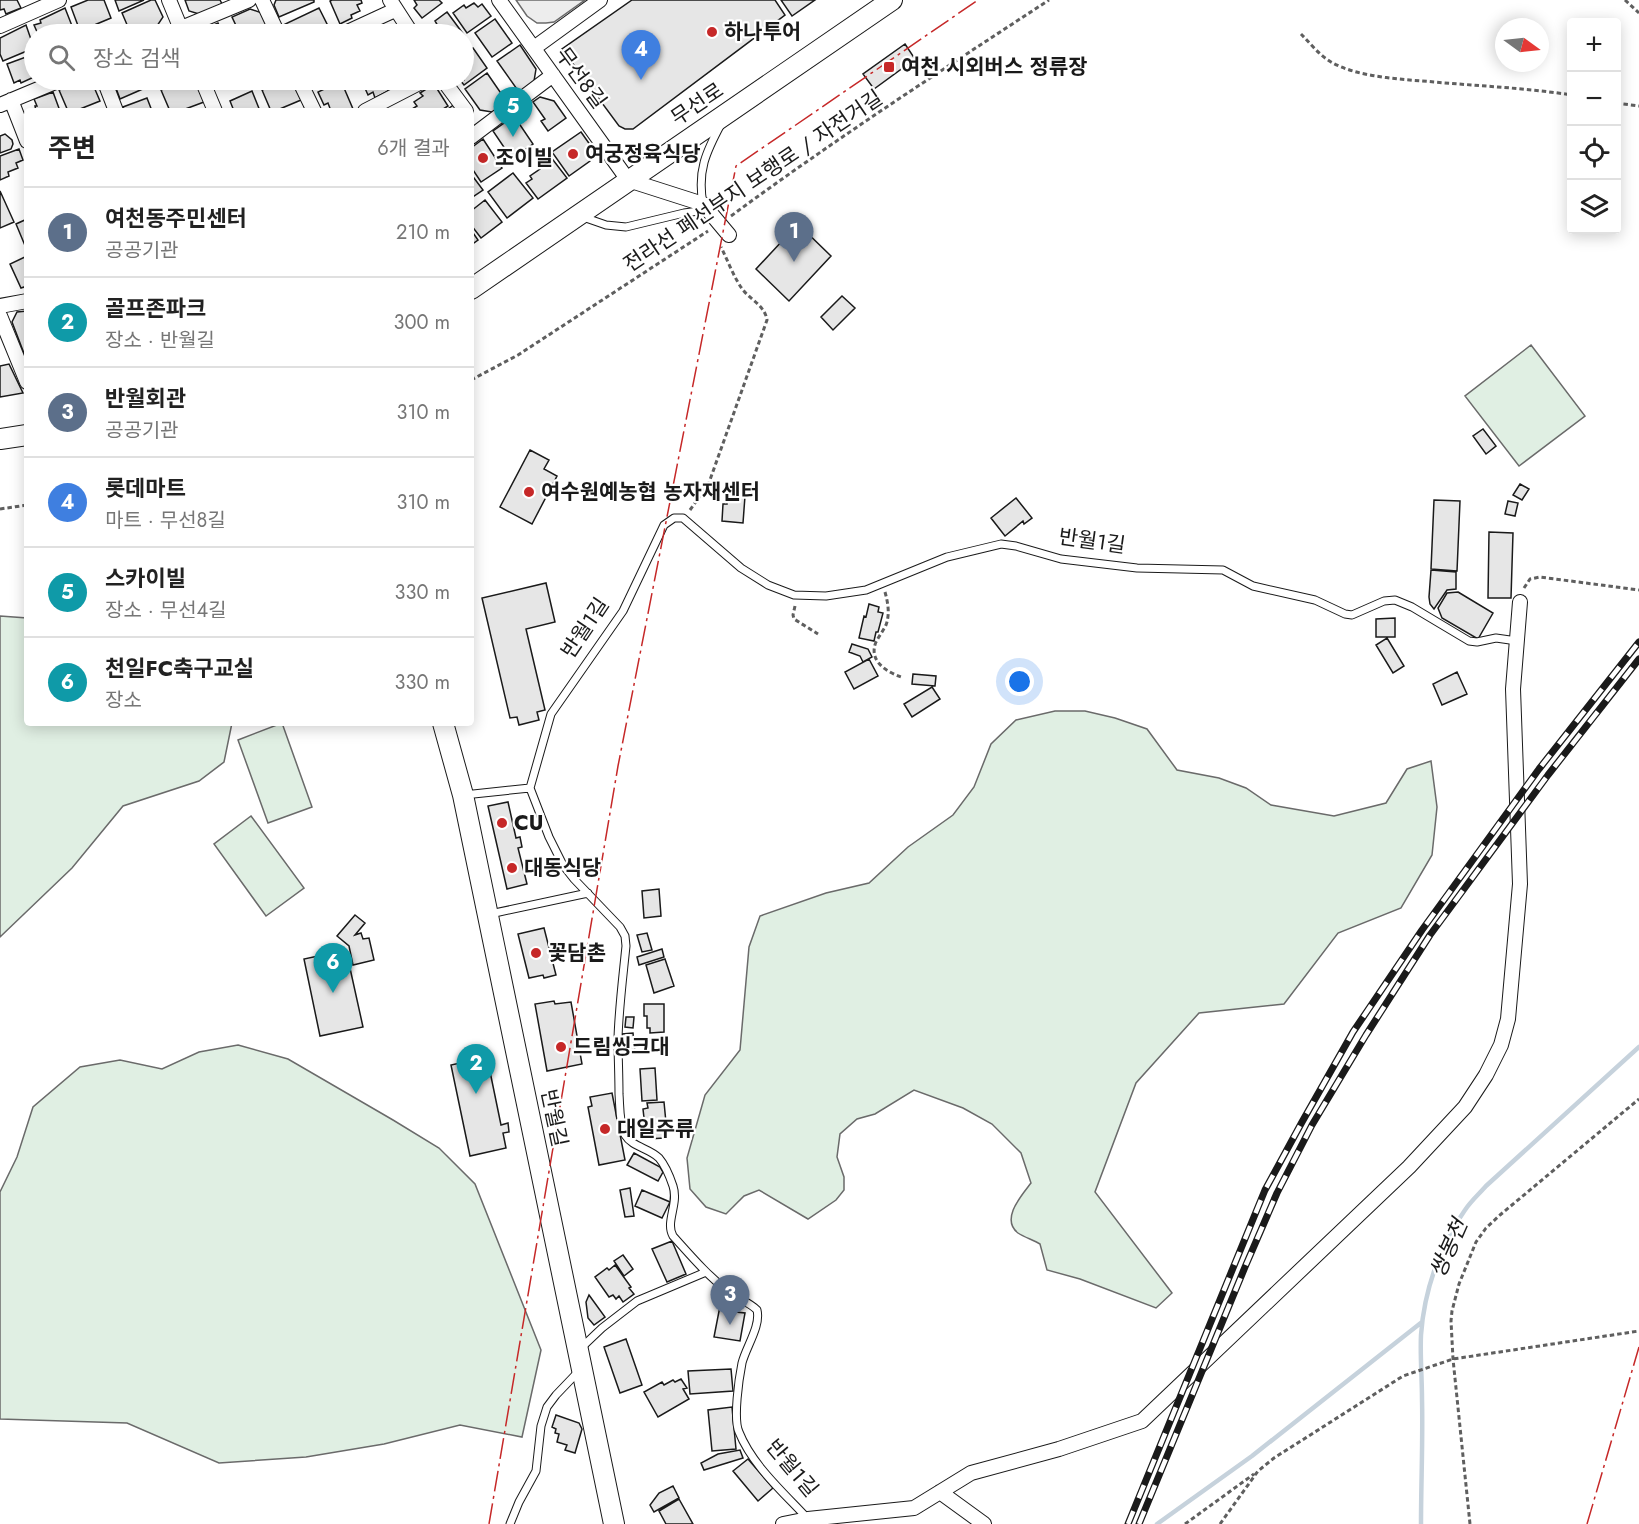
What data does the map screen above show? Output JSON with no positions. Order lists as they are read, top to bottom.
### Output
{
  "streets": {
    "street": [
      "무선8길",
      "무선로",
      "반월1길",
      "반월길"
    ],
    "path": ["전라선 폐선부지 보행로 / 자전거길"]
  },
  "crossings": [
    ["무선8길", "무선로"]
  ],
  "water": ["쌍봉천"],
  "places": {
    "other": [
      "하나투어",
      "여궁정육식당",
      "조이빌",
      "여수원예농협 농자재센터",
      "CU",
      "대동식당",
      "꽃담촌",
      "드림씽크대",
      "대일주류"
    ],
    "transit": ["여천 시외버스 정류장"]
  },
  "north": "right",
  "page": {
    "map_buttons": ["+", "−"],
    "search": "장소 검색",
    "pins": [
      "4",
      "5",
      "1",
      "6",
      "2",
      "3"
    ],
    "heading": ["주변", "6개 결과"],
    "list": [
      {
        "mark": "1",
        "name": "여천동주민센터",
        "note": "공공기관",
        "value": "210 m"
      },
      {
        "mark": "2",
        "name": "골프존파크",
        "note": "장소 · 반월길",
        "value": "300 m"
      },
      {
        "mark": "3",
        "name": "반월회관",
        "note": "공공기관",
        "value": "310 m"
      },
      {
        "mark": "4",
        "name": "롯데마트",
        "note": "마트 · 무선8길",
        "value": "310 m"
      },
      {
        "mark": "5",
        "name": "스카이빌",
        "note": "장소 · 무선4길",
        "value": "330 m"
      },
      {
        "mark": "6",
        "name": "천일FC축구교실",
        "note": "장소",
        "value": "330 m"
      }
    ]
  }
}
